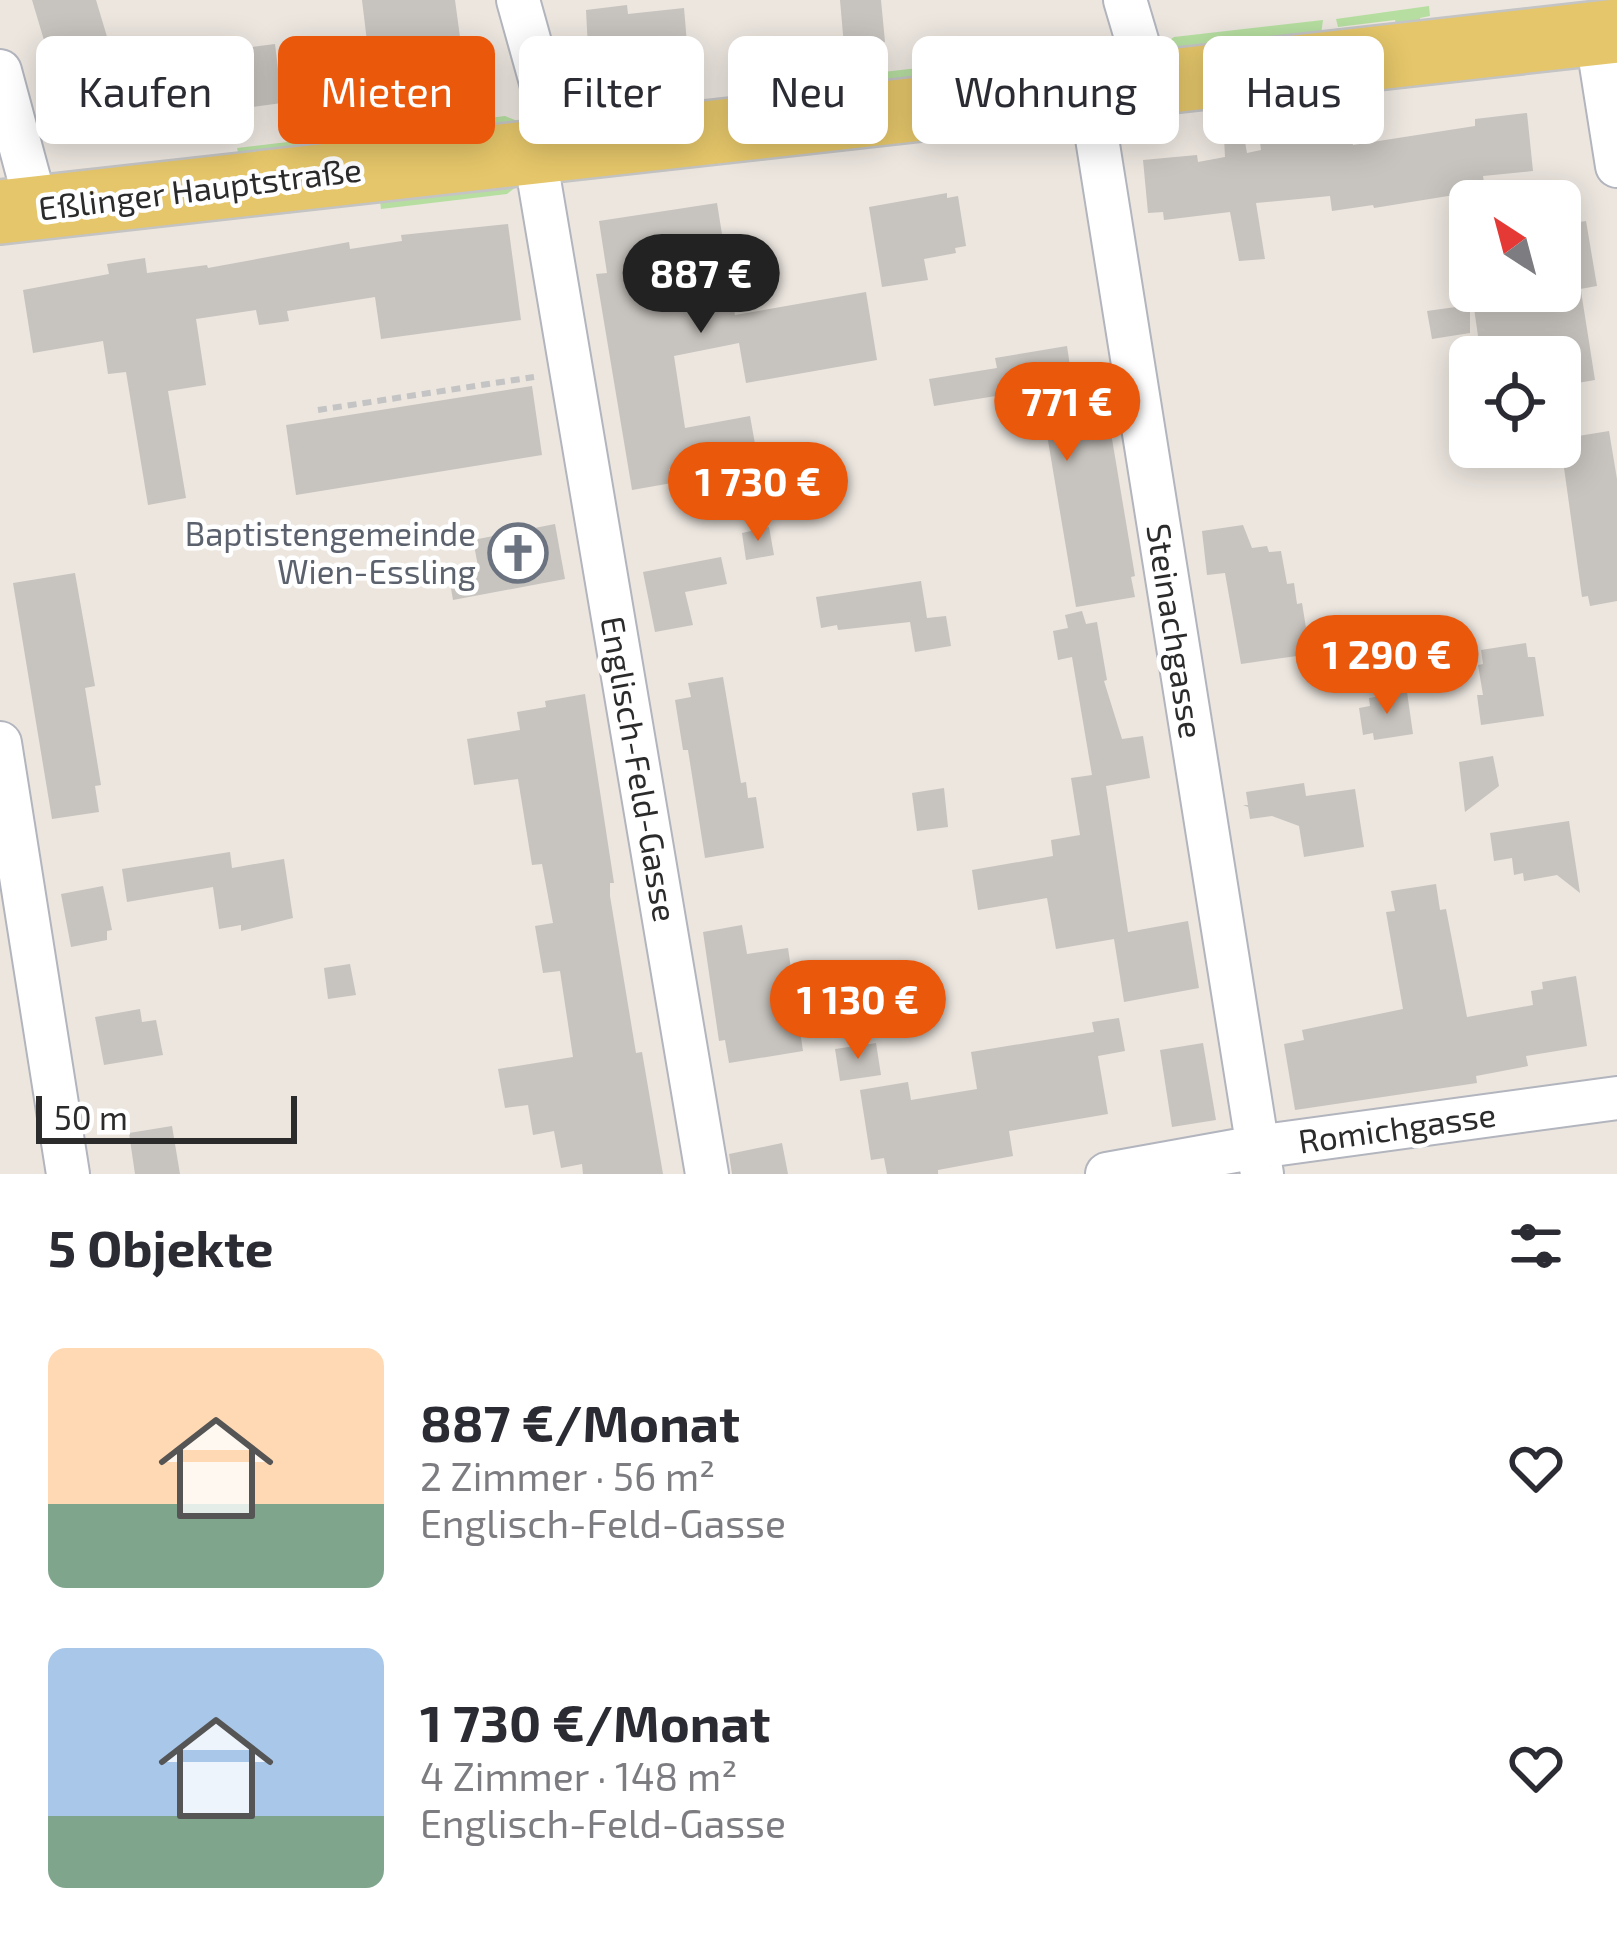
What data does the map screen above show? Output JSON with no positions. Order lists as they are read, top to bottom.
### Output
{
  "streets": {
    "main road": ["Eßlinger Hauptstraße"],
    "street": ["Steinachgasse", "Englisch-Feld-Gasse", "Romichgasse"]
  },
  "crossings": [
    ["Eßlinger Hauptstraße", "Englisch-Feld-Gasse"],
    ["Steinachgasse", "Romichgasse"]
  ],
  "places": {
    "church": ["Baptistengemeinde Wien-Essling"]
  },
  "scale_bar": "50 m",
  "north": "top left",
  "page": {
    "chip": [
      "Kaufen",
      "Mieten",
      "Filter",
      "Neu",
      "Wohnung",
      "Haus"
    ],
    "price": [
      "887 €",
      "771 €",
      "1 730 €",
      "1 290 €",
      "1 130 €"
    ],
    "scale": "50 m",
    "heading": "5 Objekte",
    "list": [
      {
        "name": "887 €/Monat",
        "note": "2 Zimmer · 56 m² · Englisch-Feld-Gasse"
      },
      {
        "name": "1 730 €/Monat",
        "note": "4 Zimmer · 148 m² · Englisch-Feld-Gasse"
      }
    ]
  }
}
